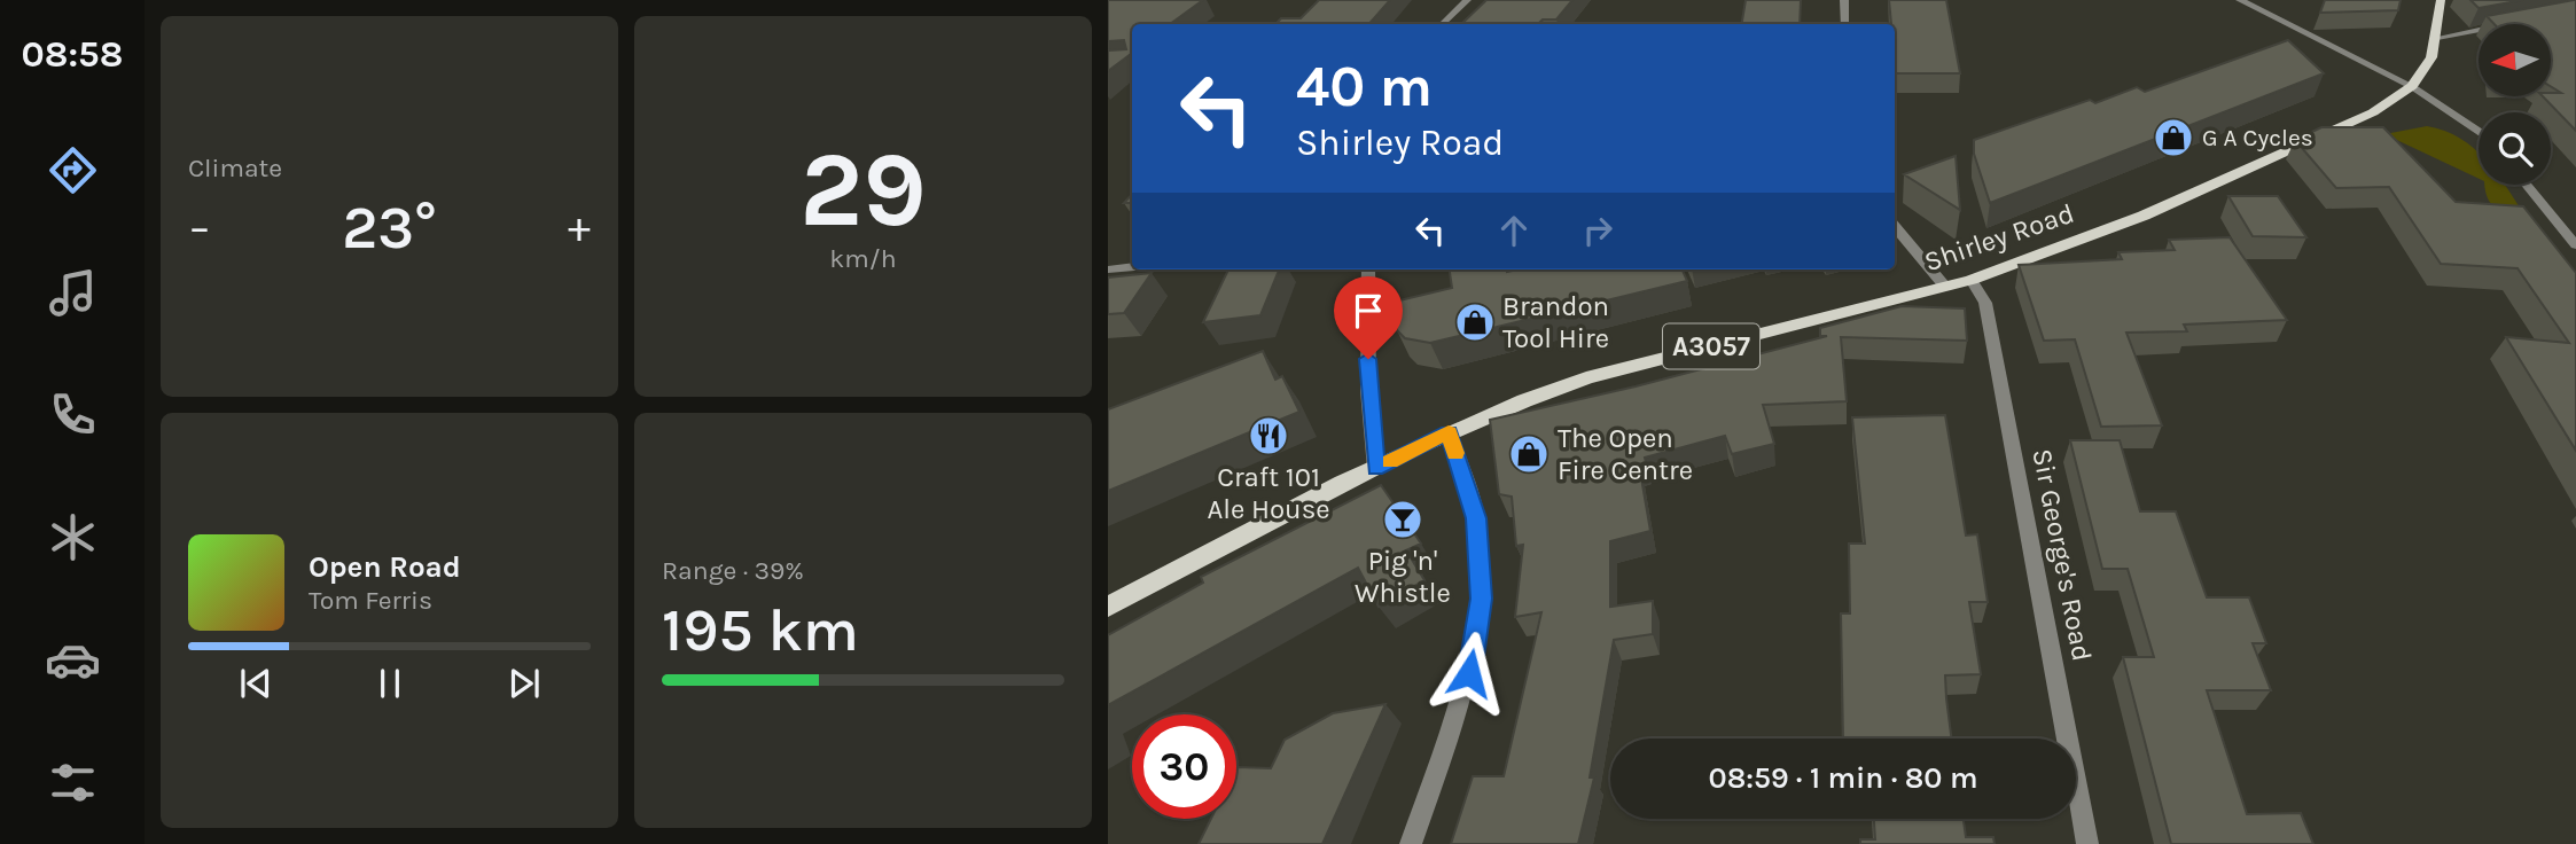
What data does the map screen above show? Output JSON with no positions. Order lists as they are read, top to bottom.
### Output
{
  "streets": {
    "main road": ["Shirley Road", "A3057"],
    "street": ["Sir George's Road"]
  },
  "crossings": [
    ["Shirley Road", "Sir George's Road"]
  ],
  "places": {
    "shop": ["G A Cycles", "Brandon Tool Hire", "The Open Fire Centre"],
    "restaurant": ["Craft 101 Ale House"],
    "bar": ["Pig 'n' Whistle"]
  },
  "north": "left",
  "page": {
    "tabs": "08:58",
    "tile": [
      "Climate",
      ["29", "km/h"],
      ["Range · 39%", "195 km"]
    ],
    "turn": ["40 m", "Shirley Road"],
    "heat": ["−", "23°", "+"],
    "song": ["Open Road", "Tom Ferris"],
    "limit": "30",
    "trip": "08:59 · 1 min · 80 m"
  }
}
